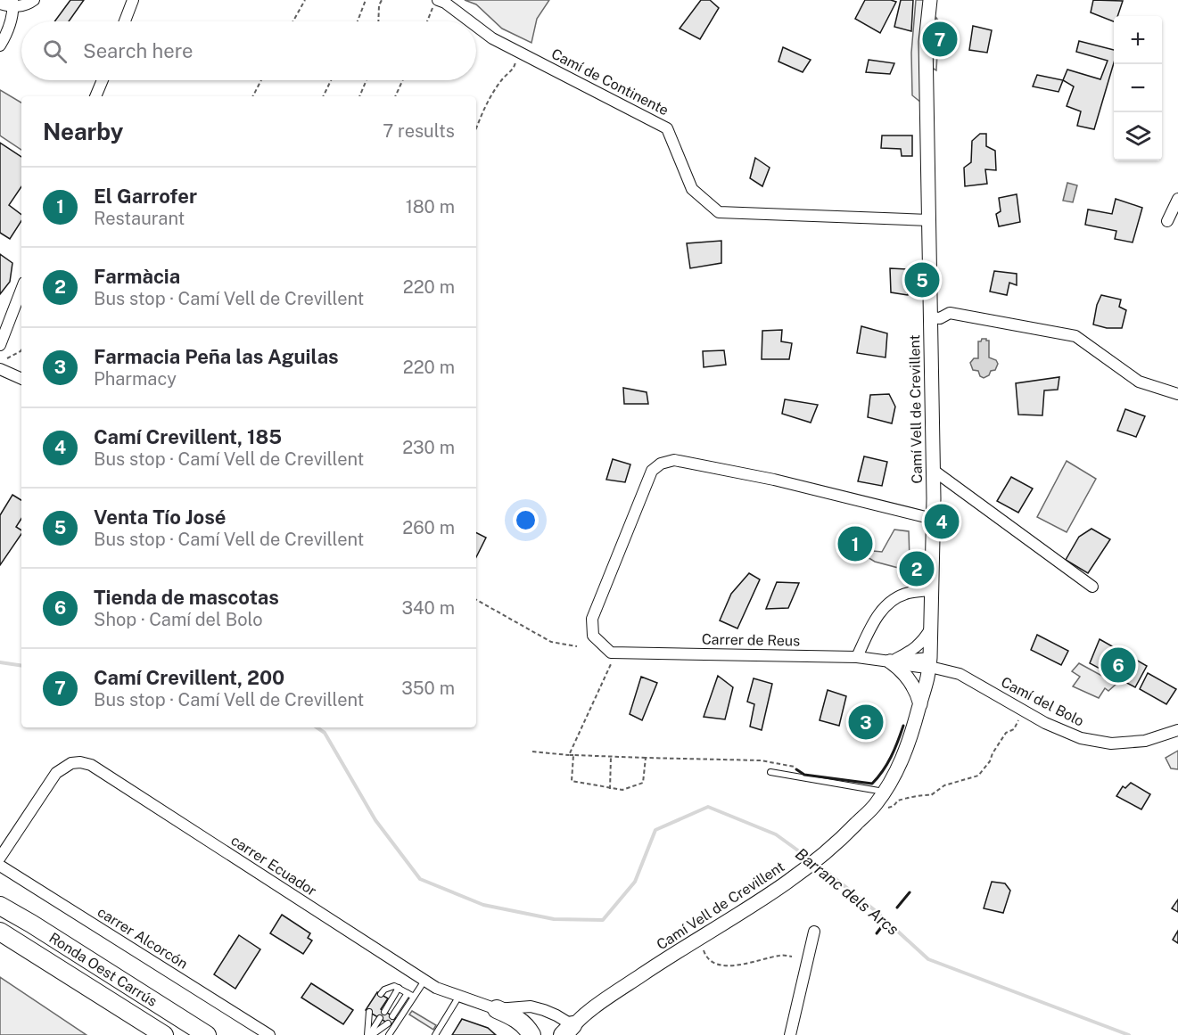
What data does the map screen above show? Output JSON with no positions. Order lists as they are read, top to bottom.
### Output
{
  "streets": {
    "main road": ["Ronda Oest Carrús"],
    "street": [
      "Camí de Continente",
      "Camí Vell de Crevillent",
      "Carrer de Reus",
      "Camí del Bolo",
      "carrer Ecuador",
      "carrer Alcorcón"
    ]
  },
  "crossings": [
    ["Camí de Continente", "Camí Vell de Crevillent"],
    ["Camí Vell de Crevillent", "Camí del Bolo"],
    ["Camí Vell de Crevillent", "carrer Ecuador"]
  ],
  "water": ["Barranc dels Arcs"],
  "page": {
    "map_buttons": ["+", "−"],
    "pins": [
      "7",
      "5",
      "4",
      "1",
      "2",
      "6",
      "3"
    ],
    "search": "Search here",
    "heading": ["Nearby", "7 results"],
    "list": [
      {
        "mark": "1",
        "name": "El Garrofer",
        "note": "Restaurant",
        "value": "180 m"
      },
      {
        "mark": "2",
        "name": "Farmàcia",
        "note": "Bus stop · Camí Vell de Crevillent",
        "value": "220 m"
      },
      {
        "mark": "3",
        "name": "Farmacia Peña las Aguilas",
        "note": "Pharmacy",
        "value": "220 m"
      },
      {
        "mark": "4",
        "name": "Camí Crevillent, 185",
        "note": "Bus stop · Camí Vell de Crevillent",
        "value": "230 m"
      },
      {
        "mark": "5",
        "name": "Venta Tío José",
        "note": "Bus stop · Camí Vell de Crevillent",
        "value": "260 m"
      },
      {
        "mark": "6",
        "name": "Tienda de mascotas",
        "note": "Shop · Camí del Bolo",
        "value": "340 m"
      },
      {
        "mark": "7",
        "name": "Camí Crevillent, 200",
        "note": "Bus stop · Camí Vell de Crevillent",
        "value": "350 m"
      }
    ]
  }
}
